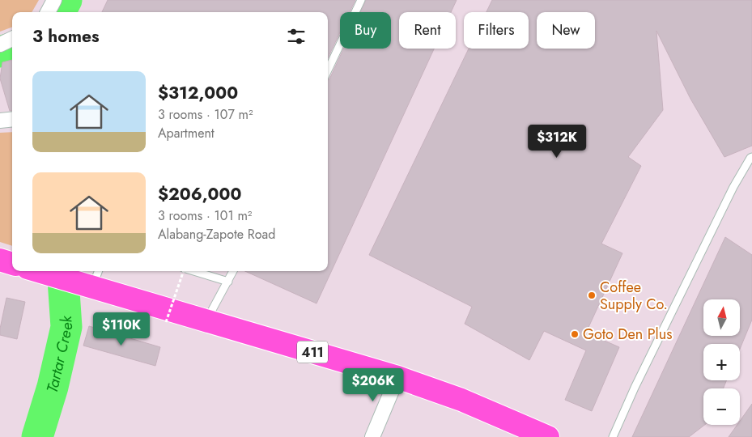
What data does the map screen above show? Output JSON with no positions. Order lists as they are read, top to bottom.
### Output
{
  "streets": {
    "highway": ["411"]
  },
  "water": ["Tartar Creek"],
  "places": ["Coffee Supply Co.", "Goto Den Plus"],
  "north": "top",
  "page": {
    "chip": [
      "Buy",
      "Rent",
      "Filters",
      "New"
    ],
    "heading": "3 homes",
    "list": [
      {
        "name": "$312,000",
        "note": "3 rooms · 107 m² · Apartment"
      },
      {
        "name": "$206,000",
        "note": "3 rooms · 101 m² · Alabang-Zapote Road"
      }
    ],
    "price": ["$312K", "$110K", "$206K"],
    "map_buttons": ["+", "−"]
  }
}
